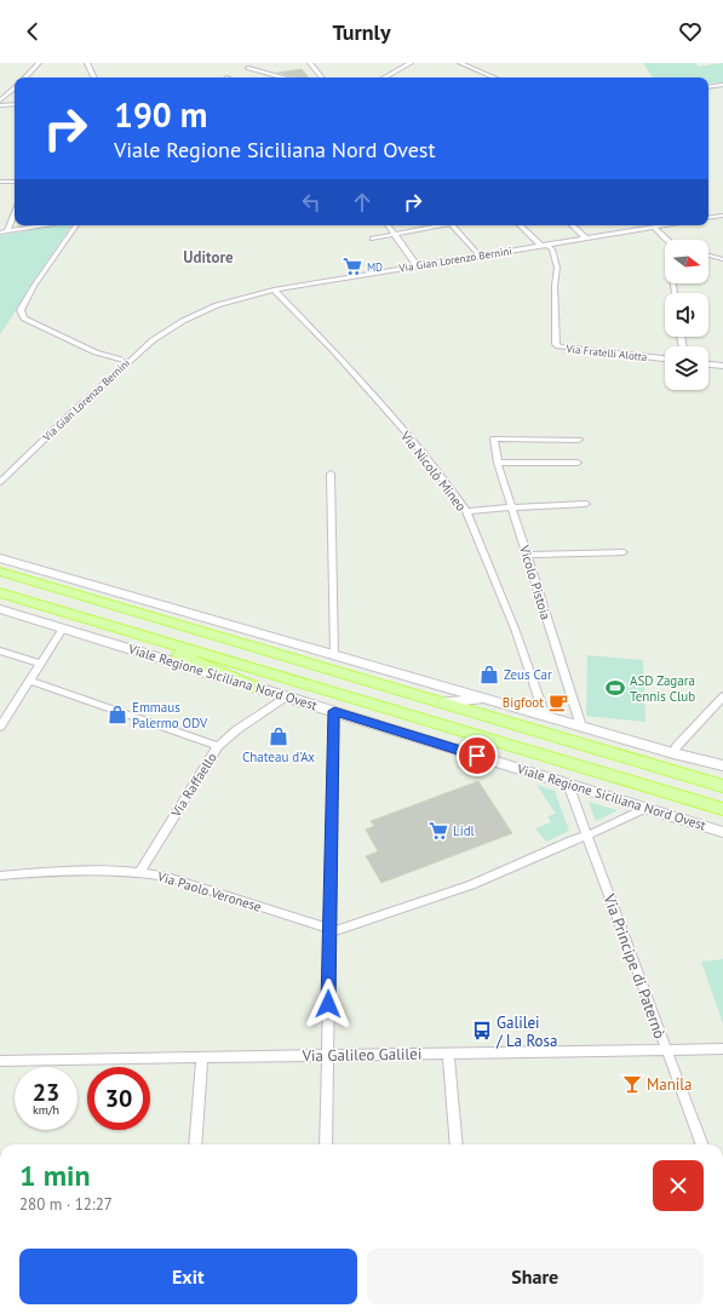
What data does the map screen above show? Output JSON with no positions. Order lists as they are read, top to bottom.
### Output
{
  "streets": {
    "main road": ["Viale Regione Siciliana Nord Ovest"],
    "street": [
      "Via Gian Lorenzo Bernini",
      "Via Fratelli Alotta",
      "Via Nicolò Mineo",
      "Vicolo Pistoia",
      "Via Raffaello",
      "Via Paolo Veronese",
      "Via Principe di Paternò",
      "Via Galileo Galilei"
    ]
  },
  "crossings": [
    ["Via Gian Lorenzo Bernini", "Via Fratelli Alotta"],
    ["Via Gian Lorenzo Bernini", "Via Nicolò Mineo"],
    ["Viale Regione Siciliana Nord Ovest", "Via Raffaello"],
    ["Viale Regione Siciliana Nord Ovest", "Via Principe di Paternò"],
    ["Via Raffaello", "Via Paolo Veronese"],
    ["Via Principe di Paternò", "Via Galileo Galilei"]
  ],
  "districts": ["Uditore"],
  "places": {
    "supermarket": ["MD", "Lidl"],
    "shop": ["Zeus Car", "Emmaus Palermo ODV", "Chateau d'Ax"],
    "sports": ["ASD Zagara Tennis Club"],
    "cafe": ["Bigfoot"],
    "bus stop": ["Galilei / La Rosa"],
    "bar": ["Manila"]
  },
  "north": "right",
  "page": {
    "header": "Turnly",
    "turn": ["190 m", "Viale Regione Siciliana Nord Ovest"],
    "speed": "23 km/h",
    "limit": "30",
    "heading": ["1 min", "280 m · 12:27"],
    "buttons": ["Exit", "Share"]
  }
}
